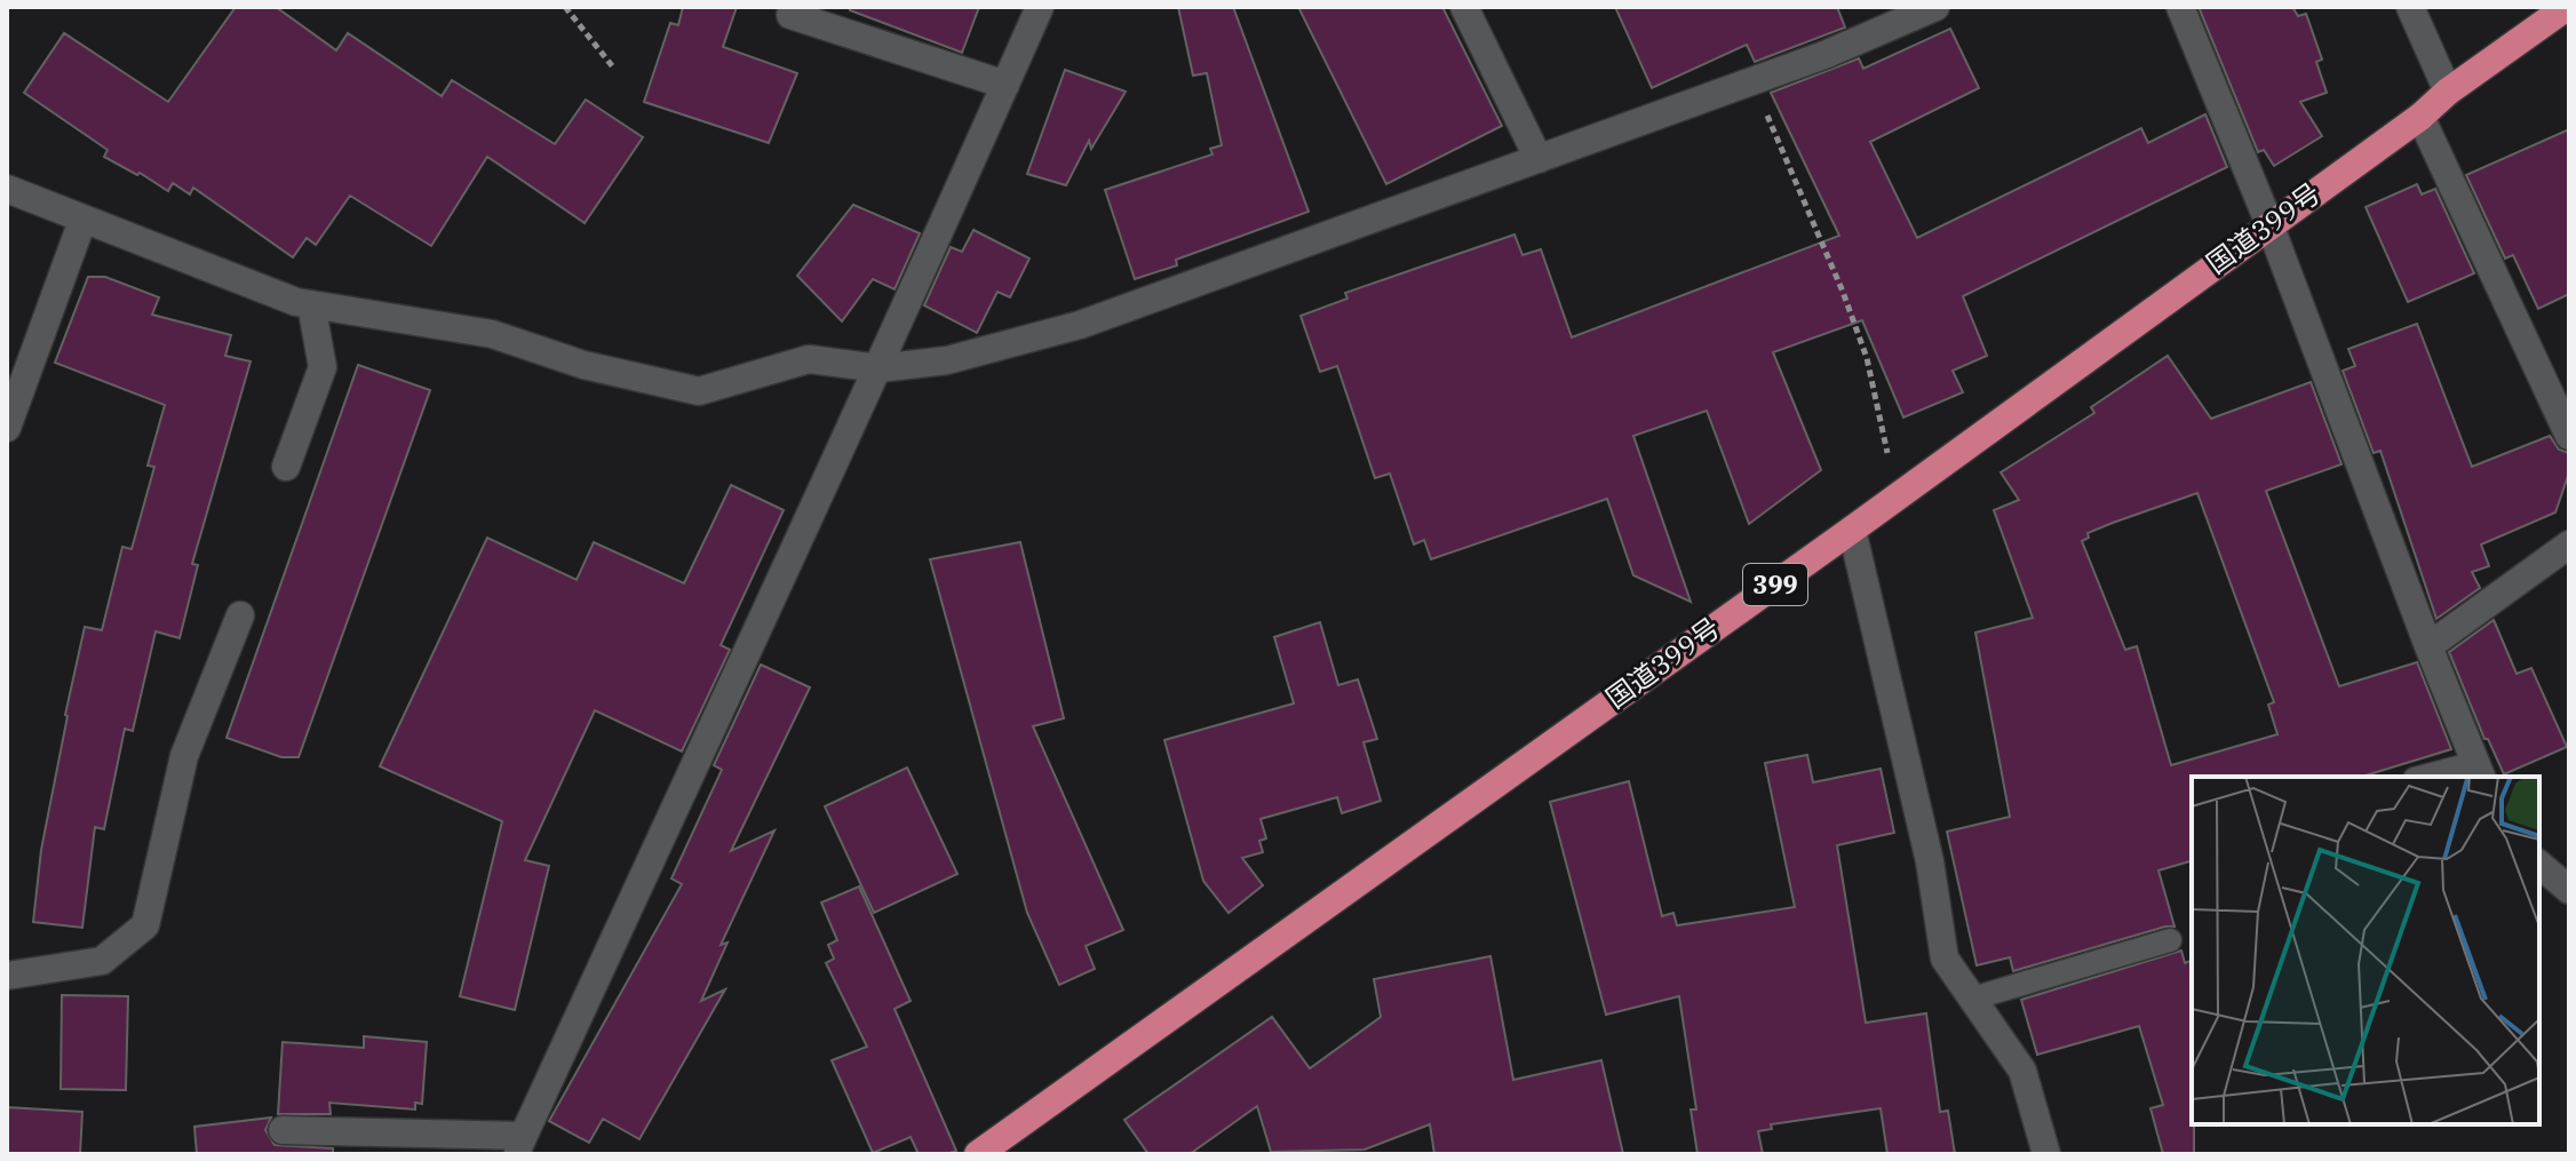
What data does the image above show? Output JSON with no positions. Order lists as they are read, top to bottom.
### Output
{
  "streets": {
    "highway": ["国道399号", "399"]
  }
}
